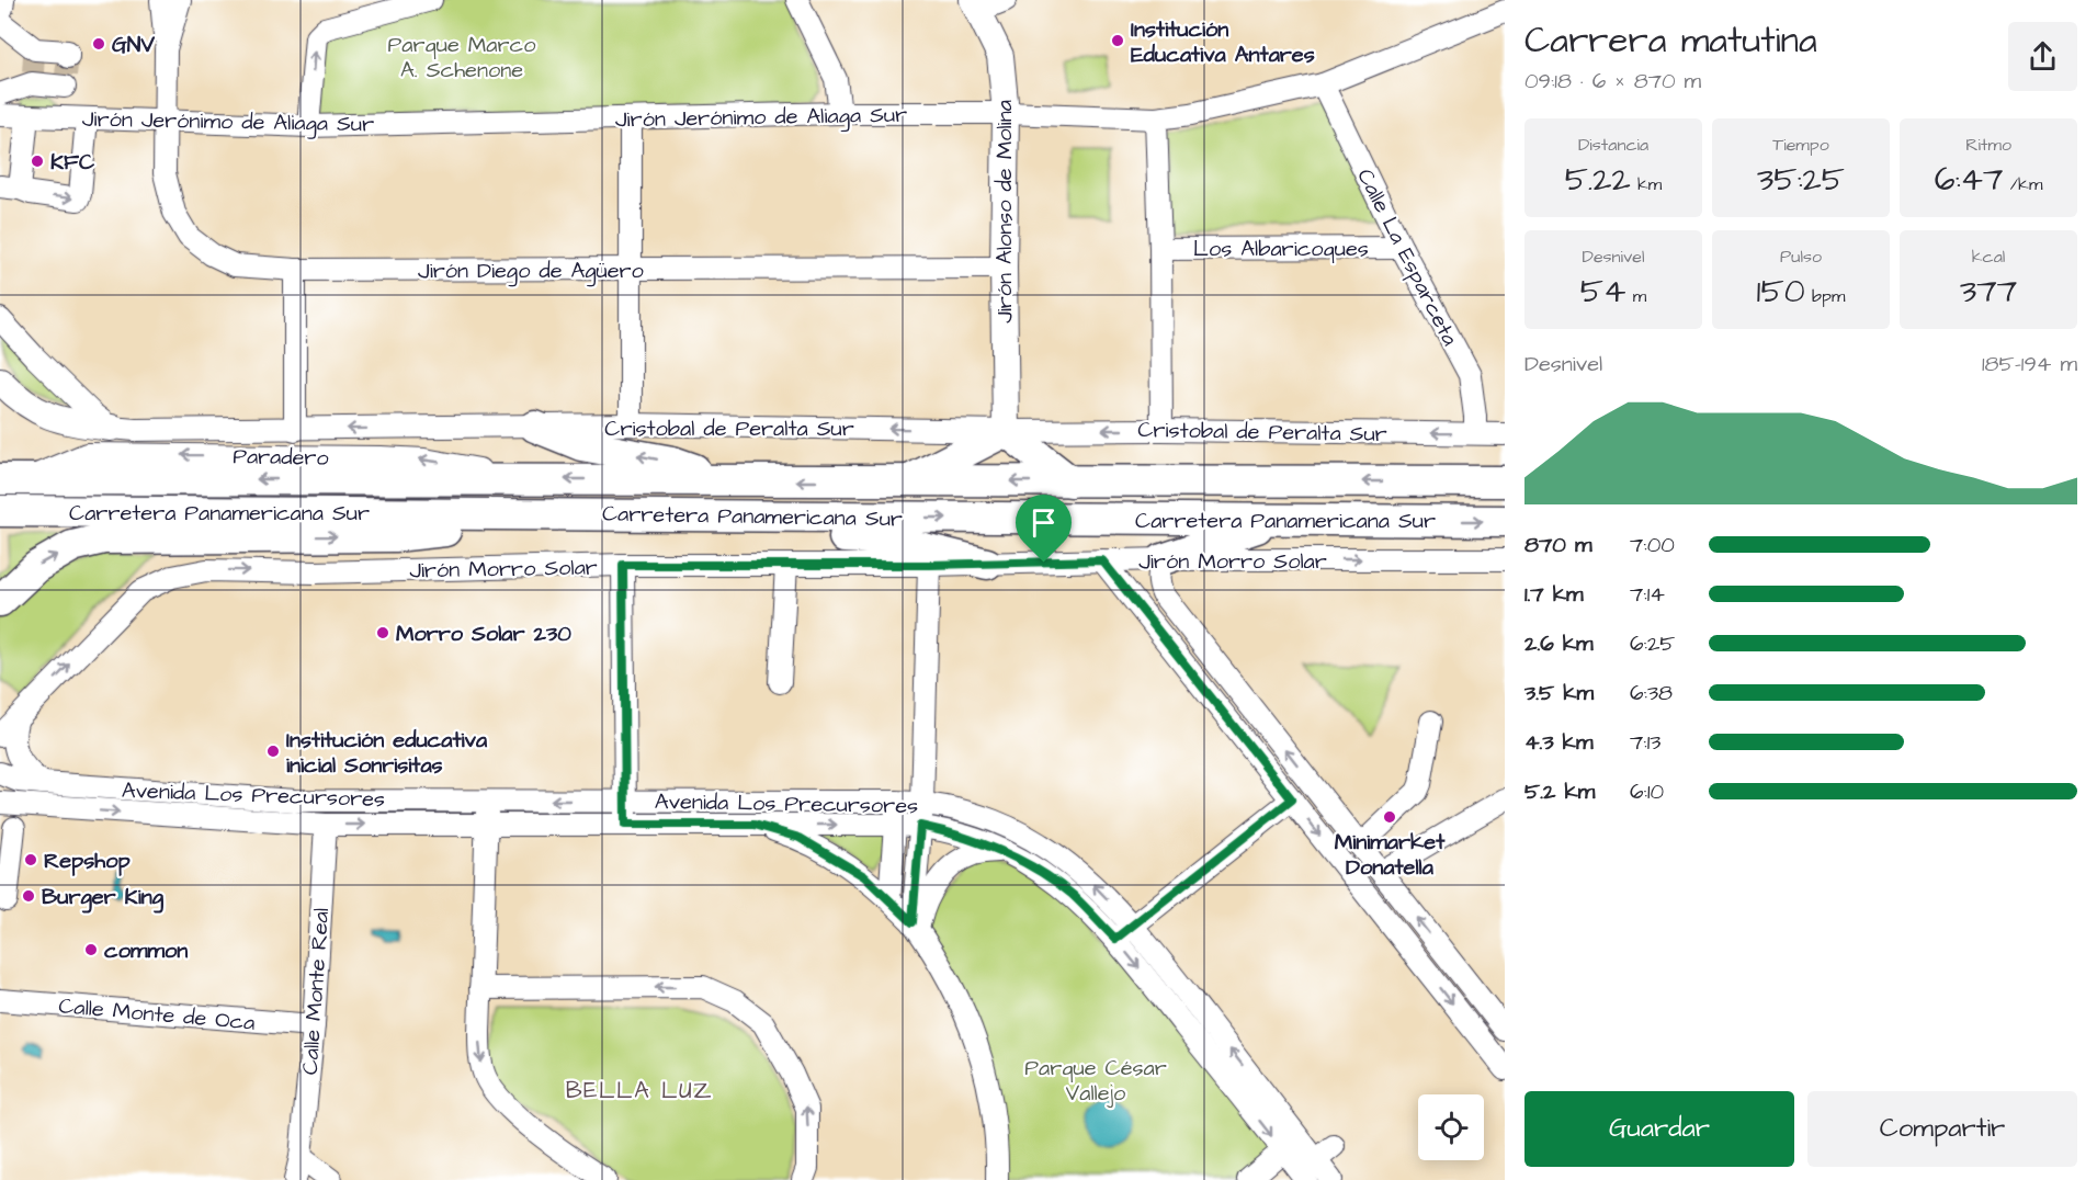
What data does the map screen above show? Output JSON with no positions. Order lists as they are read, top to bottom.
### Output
{
  "streets": {
    "highway": ["Carretera Panamericana Sur"],
    "main road": ["Jirón Alonso de Molina"],
    "street": [
      "Jirón Jerónimo de Aliaga Sur",
      "Los Albaricoques",
      "Calle La Esparceta",
      "Jirón Diego de Agüero",
      "Cristobal de Peralta Sur",
      "Jirón Morro Solar",
      "Avenida Los Precursores",
      "Calle Monte Real",
      "Calle Monte de Oca"
    ]
  },
  "crossings": [
    ["Jirón Jerónimo de Aliaga Sur", "Jirón Alonso de Molina"],
    ["Jirón Jerónimo de Aliaga Sur", "Calle La Esparceta"],
    ["Jirón Jerónimo de Aliaga Sur", "Jirón Diego de Agüero"],
    ["Jirón Alonso de Molina", "Jirón Diego de Agüero"],
    ["Jirón Alonso de Molina", "Cristobal de Peralta Sur"],
    ["Los Albaricoques", "Calle La Esparceta"],
    ["Calle La Esparceta", "Cristobal de Peralta Sur"],
    ["Avenida Los Precursores", "Calle Monte Real"],
    ["Calle Monte Real", "Calle Monte de Oca"]
  ],
  "one_way": ["Cristobal de Peralta Sur", "Jirón Morro Solar"],
  "districts": ["BELLA LUZ"],
  "parks": ["Parque Marco A. Schenone", "Parque César Vallejo"],
  "places": [
    "Institución Educativa Antares",
    "GNV",
    "KFC",
    "Morro Solar 230",
    "Institución educativa inicial Sonrisitas",
    "Minimarket Donatella",
    "Repshop",
    "Burger King",
    "common"
  ],
  "page": {
    "heading": ["Carrera matutina", "09:18 · 6 × 870 m"],
    "stats": [
      ["Distancia", "5.22 km"],
      ["Tiempo", "35:25"],
      ["Ritmo", "6:47 /km"],
      ["Desnivel", "54 m"],
      ["Pulso", "150 bpm"],
      ["kcal", "377"]
    ],
    "chart": ["Desnivel", "185–194 m"],
    "list": [
      {
        "name": "870 m",
        "note": "7:00"
      },
      {
        "name": "1.7 km",
        "note": "7:14"
      },
      {
        "name": "2.6 km",
        "note": "6:25"
      },
      {
        "name": "3.5 km",
        "note": "6:38"
      },
      {
        "name": "4.3 km",
        "note": "7:13"
      },
      {
        "name": "5.2 km",
        "note": "6:10"
      }
    ],
    "buttons": ["Guardar", "Compartir"]
  }
}
